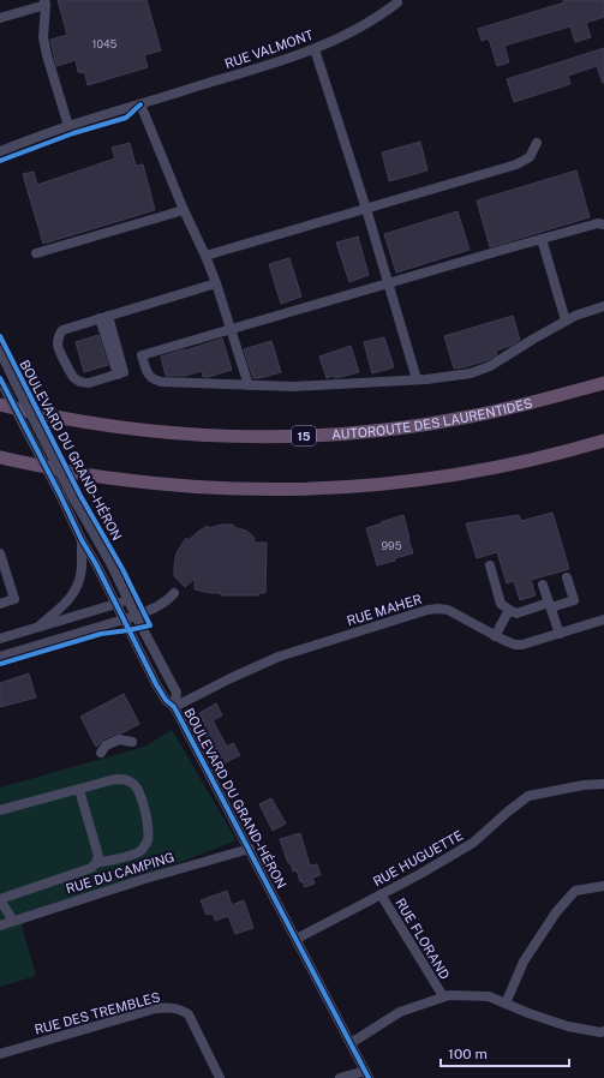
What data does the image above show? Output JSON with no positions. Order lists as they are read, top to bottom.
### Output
{
  "streets": {
    "highway": ["AUTOROUTE DES LAURENTIDES", "15"],
    "street": [
      "RUE VALMONT",
      "BOULEVARD DU GRAND-HÉRON",
      "RUE MAHER",
      "RUE HUGUETTE",
      "RUE DU CAMPING",
      "RUE FLORAND",
      "RUE DES TREMBLES"
    ]
  },
  "crossings": [
    ["BOULEVARD DU GRAND-HÉRON", "RUE MAHER"],
    ["BOULEVARD DU GRAND-HÉRON", "RUE HUGUETTE"],
    ["BOULEVARD DU GRAND-HÉRON", "RUE DU CAMPING"],
    ["RUE HUGUETTE", "RUE FLORAND"]
  ],
  "house_numbers": ["1045", "995"],
  "scale_bar": "100 m"
}
